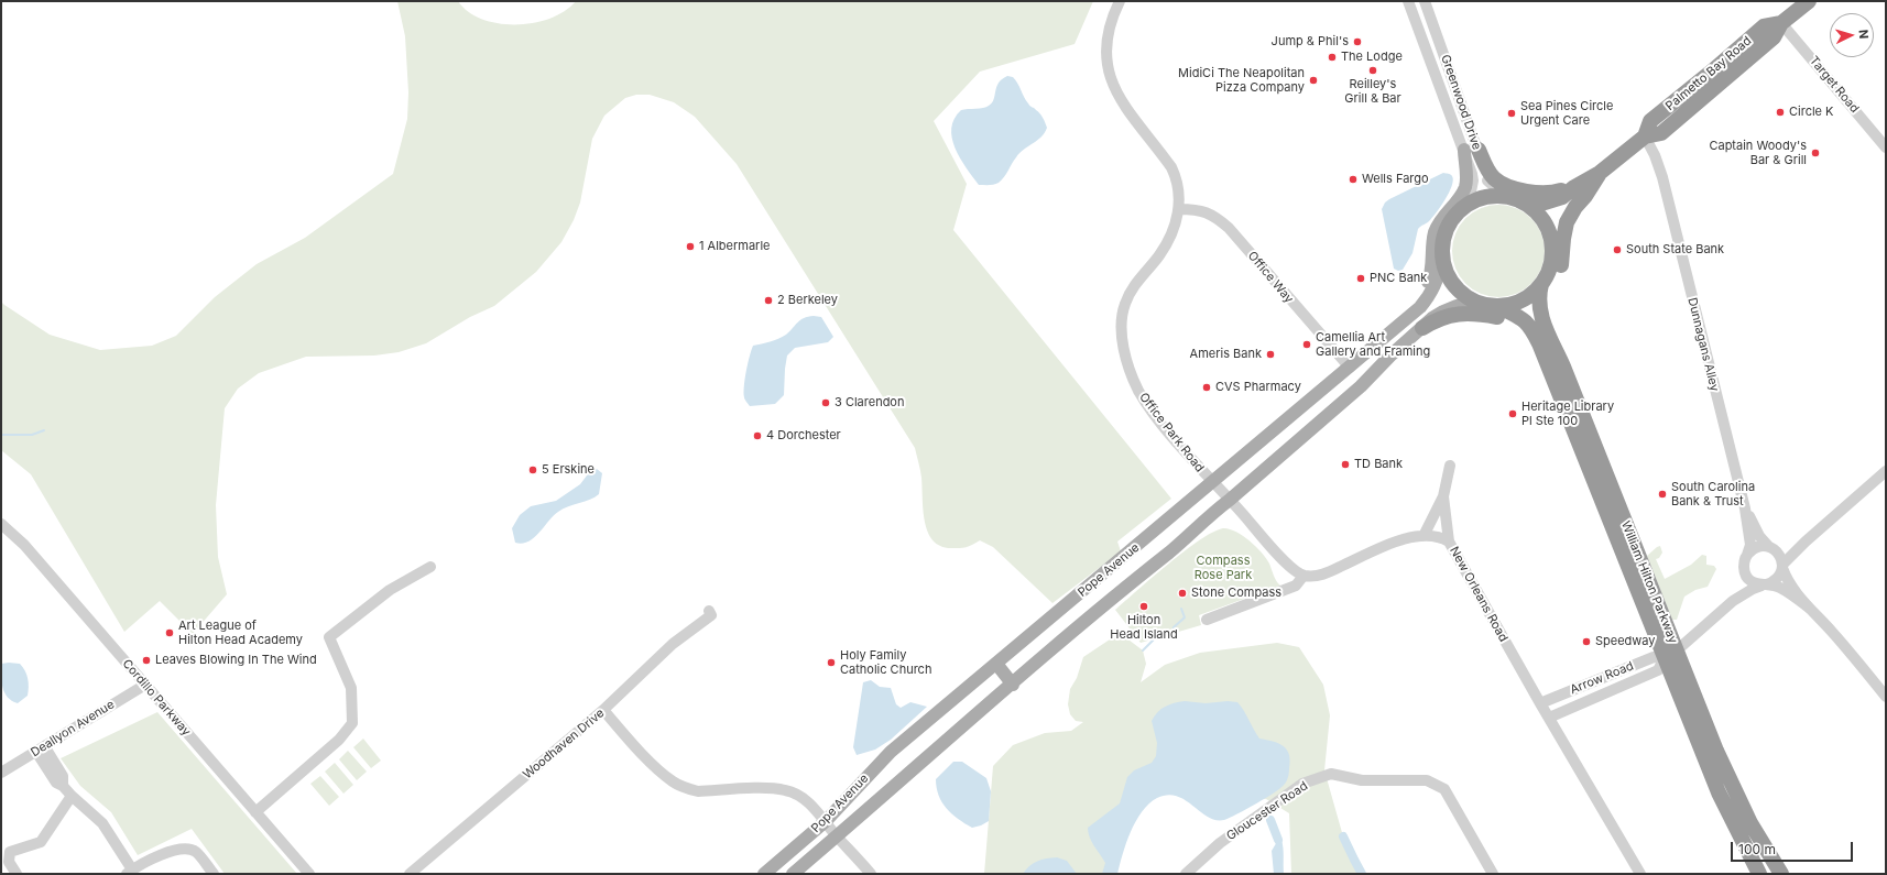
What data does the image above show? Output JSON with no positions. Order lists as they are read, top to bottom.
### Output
{
  "streets": {
    "highway": ["Palmetto Bay Road", "William Hilton Parkway"],
    "main road": ["Pope Avenue"],
    "street": [
      "Target Road",
      "Greenwood Drive",
      "Office Way",
      "Dunnagans Alley",
      "Office Park Road",
      "New Orleans Road",
      "Arrow Road",
      "Cordillo Parkway",
      "Deallyon Avenue",
      "Woodhaven Drive",
      "Gloucester Road"
    ]
  },
  "crossings": [
    ["Palmetto Bay Road", "Target Road"],
    ["Palmetto Bay Road", "Dunnagans Alley"],
    ["Greenwood Drive", "Pope Avenue"],
    ["Greenwood Drive", "William Hilton Parkway"],
    ["Office Way", "Office Park Road"],
    ["Office Way", "Pope Avenue"],
    ["Dunnagans Alley", "Arrow Road"],
    ["Office Park Road", "Pope Avenue"],
    ["Pope Avenue", "William Hilton Parkway"],
    ["William Hilton Parkway", "Arrow Road"],
    ["New Orleans Road", "Arrow Road"],
    ["Cordillo Parkway", "Deallyon Avenue"]
  ],
  "parks": ["Compass Rose Park"],
  "places": [
    "Jump & Phil's",
    "The Lodge",
    "Reilley's Grill & Bar",
    "MidiCi The Neapolitan Pizza Company",
    "Circle K",
    "Sea Pines Circle Urgent Care",
    "Captain Woody's Bar & Grill",
    "Wells Fargo",
    "1 Albermarle",
    "South State Bank",
    "PNC Bank",
    "2 Berkeley",
    "Camellia Art Gallery and Framing",
    "Ameris Bank",
    "CVS Pharmacy",
    "3 Clarendon",
    "Heritage Library Pl Ste 100",
    "4 Dorchester",
    "TD Bank",
    "5 Erskine",
    "South Carolina Bank & Trust",
    "Stone Compass",
    "Hilton Head Island",
    "Art League of Hilton Head Academy",
    "Speedway",
    "Leaves Blowing In The Wind",
    "Holy Family Catholic Church"
  ],
  "scale_bar": "100 m",
  "north": "right"
}
